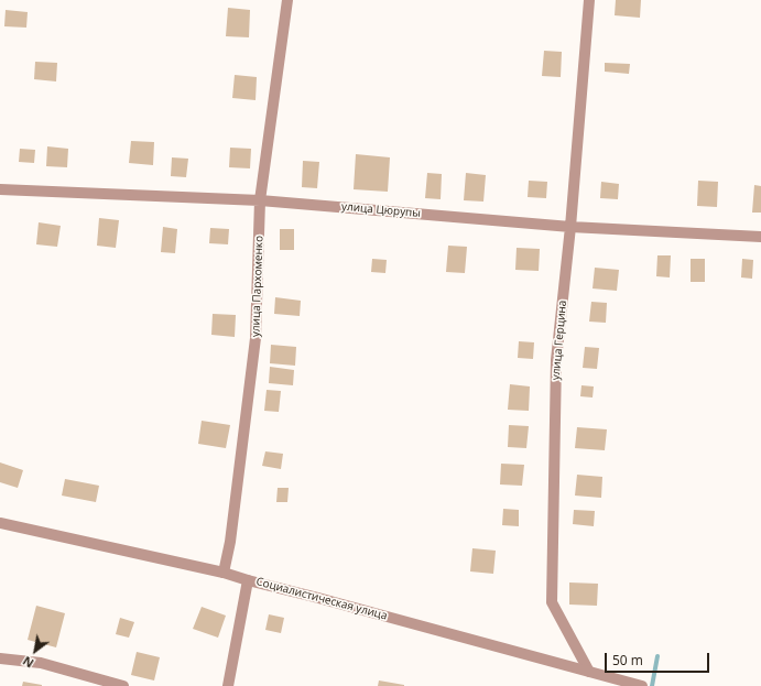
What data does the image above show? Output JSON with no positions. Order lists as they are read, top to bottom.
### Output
{
  "streets": {
    "street": [
      "улица Цюрупы",
      "улица Пархоменко",
      "улица Герцина",
      "Социалистическая улица"
    ]
  },
  "crossings": [
    ["улица Цюрупы", "улица Пархоменко"],
    ["улица Цюрупы", "улица Герцина"],
    ["улица Пархоменко", "Социалистическая улица"],
    ["улица Герцина", "Социалистическая улица"]
  ],
  "scale_bar": "50 m",
  "north": "bottom left"
}
